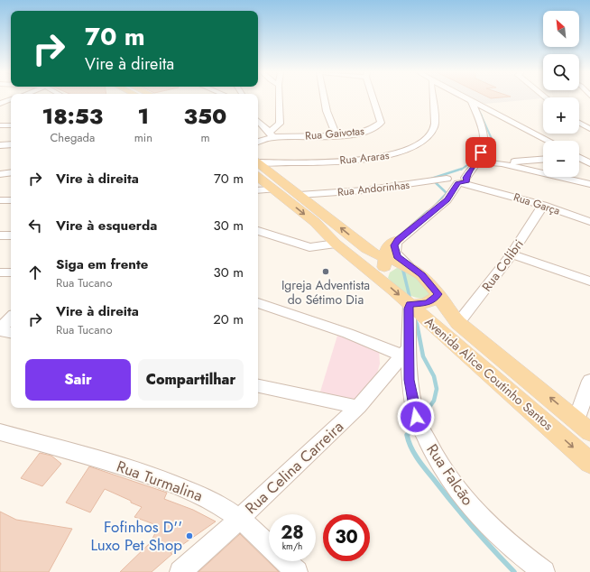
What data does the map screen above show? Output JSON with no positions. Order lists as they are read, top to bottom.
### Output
{
  "streets": {
    "main road": ["Avenida Alice Coutinho Santos"],
    "street": [
      "Rua Gaivotas",
      "Rua Araras",
      "Rua Andorinhas",
      "Rua Garça",
      "Rua Colibri",
      "Rua Celina Carreira",
      "Rua Falcão",
      "Rua Turmalina"
    ]
  },
  "crossings": [
    ["Rua Andorinhas", "Rua Garça"],
    ["Rua Garça", "Rua Colibri"],
    ["Rua Colibri", "Avenida Alice Coutinho Santos"],
    ["Avenida Alice Coutinho Santos", "Rua Falcão"],
    ["Rua Celina Carreira", "Rua Falcão"],
    ["Rua Celina Carreira", "Rua Turmalina"]
  ],
  "places": ["Igreja Adventista do Sétimo Dia", "Fofinhos D'' Luxo Pet Shop"],
  "north": "top left",
  "page": {
    "map_buttons": ["+", "−"],
    "turn": ["70 m", "Vire à direita"],
    "eta": [
      "18:53",
      "Chegada",
      "1",
      "min",
      "350",
      "m"
    ],
    "list": [
      {
        "name": "Vire à direita",
        "value": "70 m"
      },
      {
        "name": "Vire à esquerda",
        "value": "30 m"
      },
      {
        "name": "Siga em frente",
        "note": "Rua Tucano",
        "value": "30 m"
      },
      {
        "name": "Vire à direita",
        "note": "Rua Tucano",
        "value": "20 m"
      }
    ],
    "buttons": ["Sair", "Compartilhar"],
    "speed": "28 km/h",
    "limit": "30"
  }
}
